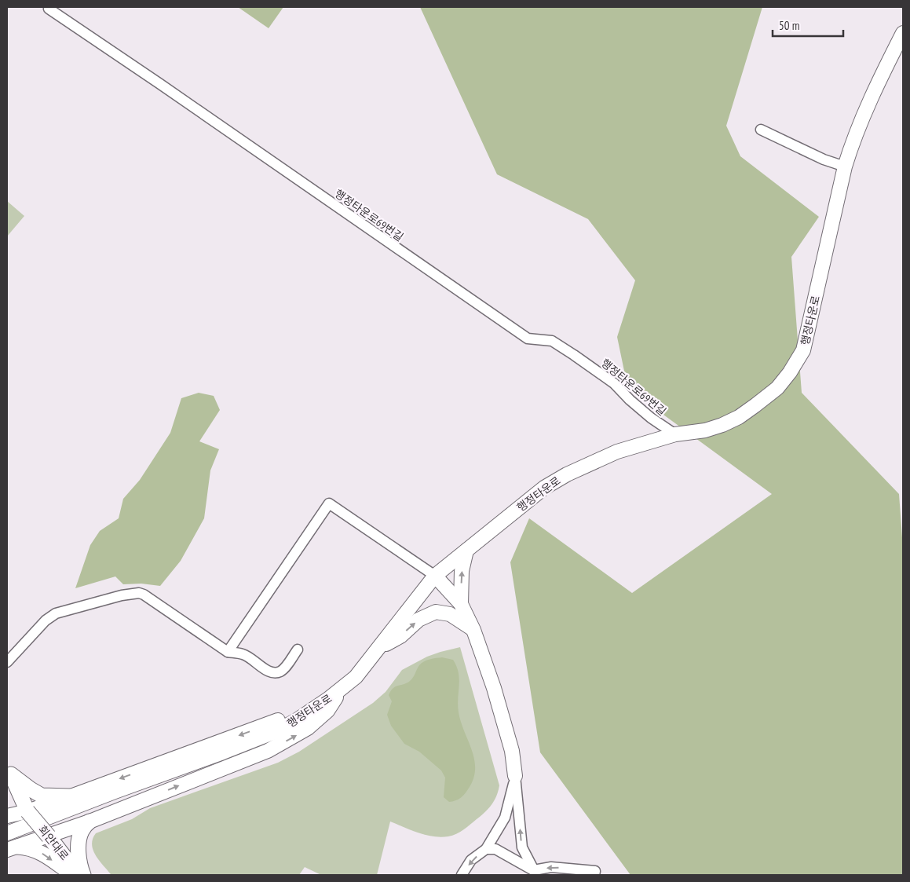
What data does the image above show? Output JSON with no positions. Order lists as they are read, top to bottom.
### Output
{
  "streets": {
    "main road": ["회안대로"],
    "street": ["행정타운로69번길", "행정타운로"]
  },
  "crossings": [
    ["행정타운로69번길", "행정타운로"]
  ],
  "scale_bar": "50 m"
}
